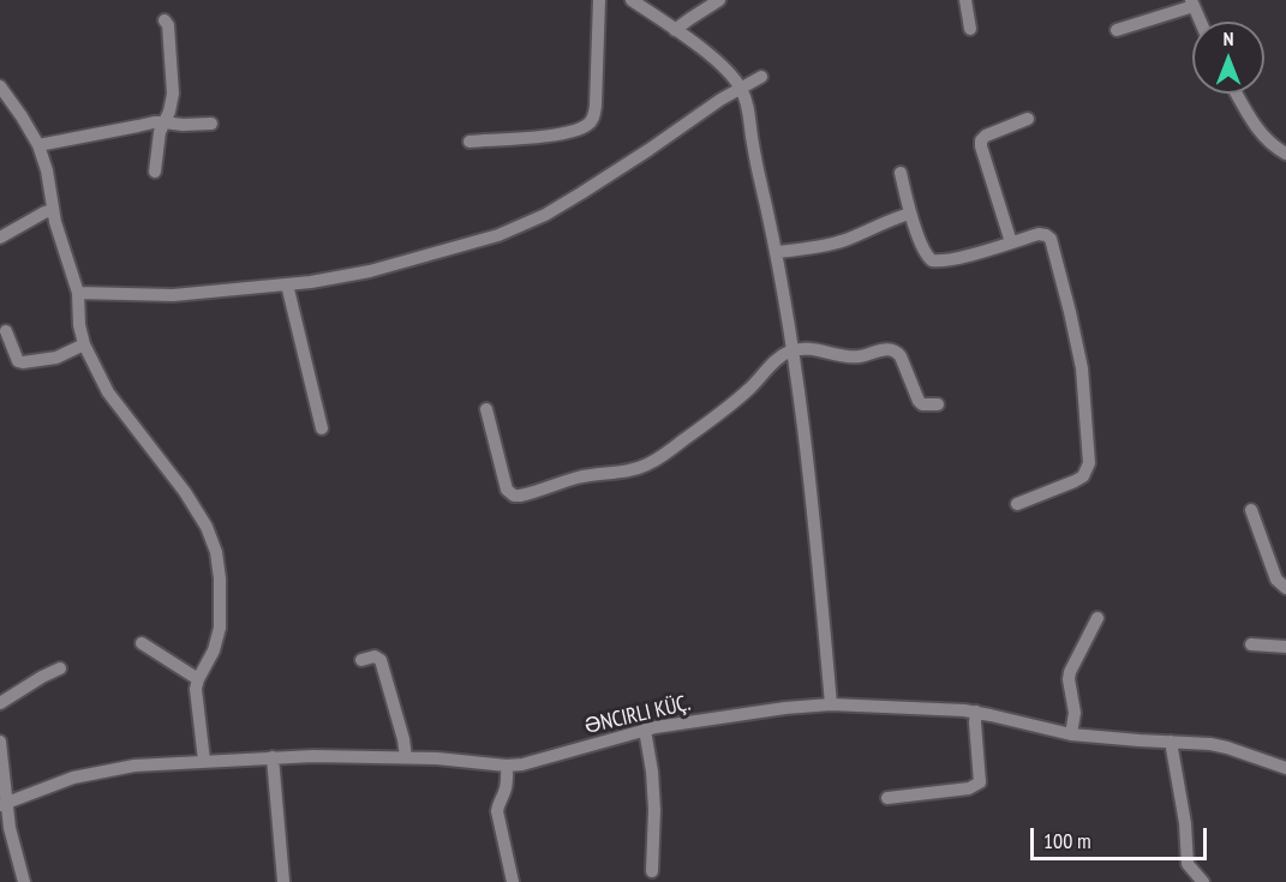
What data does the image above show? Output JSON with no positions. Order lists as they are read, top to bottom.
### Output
{
  "streets": {
    "street": ["ƏNCIRLI KÜÇ."]
  },
  "scale_bar": "100 m",
  "north": "top"
}
